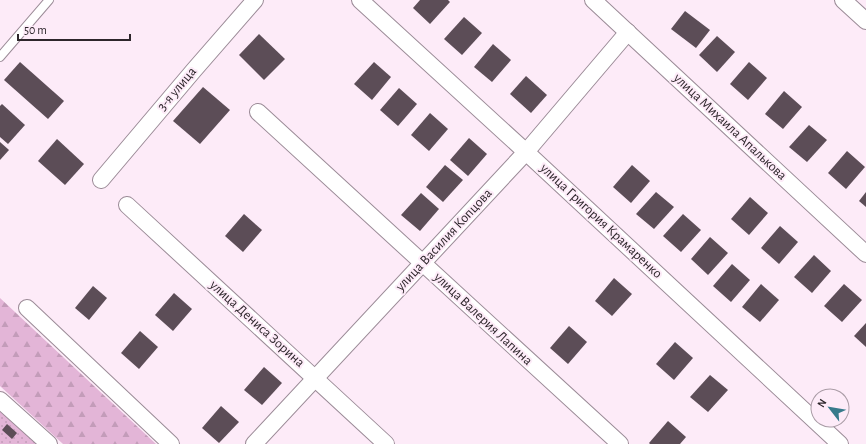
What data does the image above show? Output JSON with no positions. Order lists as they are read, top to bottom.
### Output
{
  "streets": {
    "street": [
      "3-я улица",
      "улица Михаила Апалькова",
      "улица Григория Крамаренко",
      "улица Василия Копцова",
      "улица Валерия Лапина",
      "улица Дениса Зорина"
    ]
  },
  "crossings": [
    ["улица Михаила Апалькова", "улица Василия Копцова"],
    ["улица Григория Крамаренко", "улица Василия Копцова"],
    ["улица Василия Копцова", "улица Валерия Лапина"],
    ["улица Василия Копцова", "улица Дениса Зорина"]
  ],
  "scale_bar": "50 m",
  "north": "top left"
}
